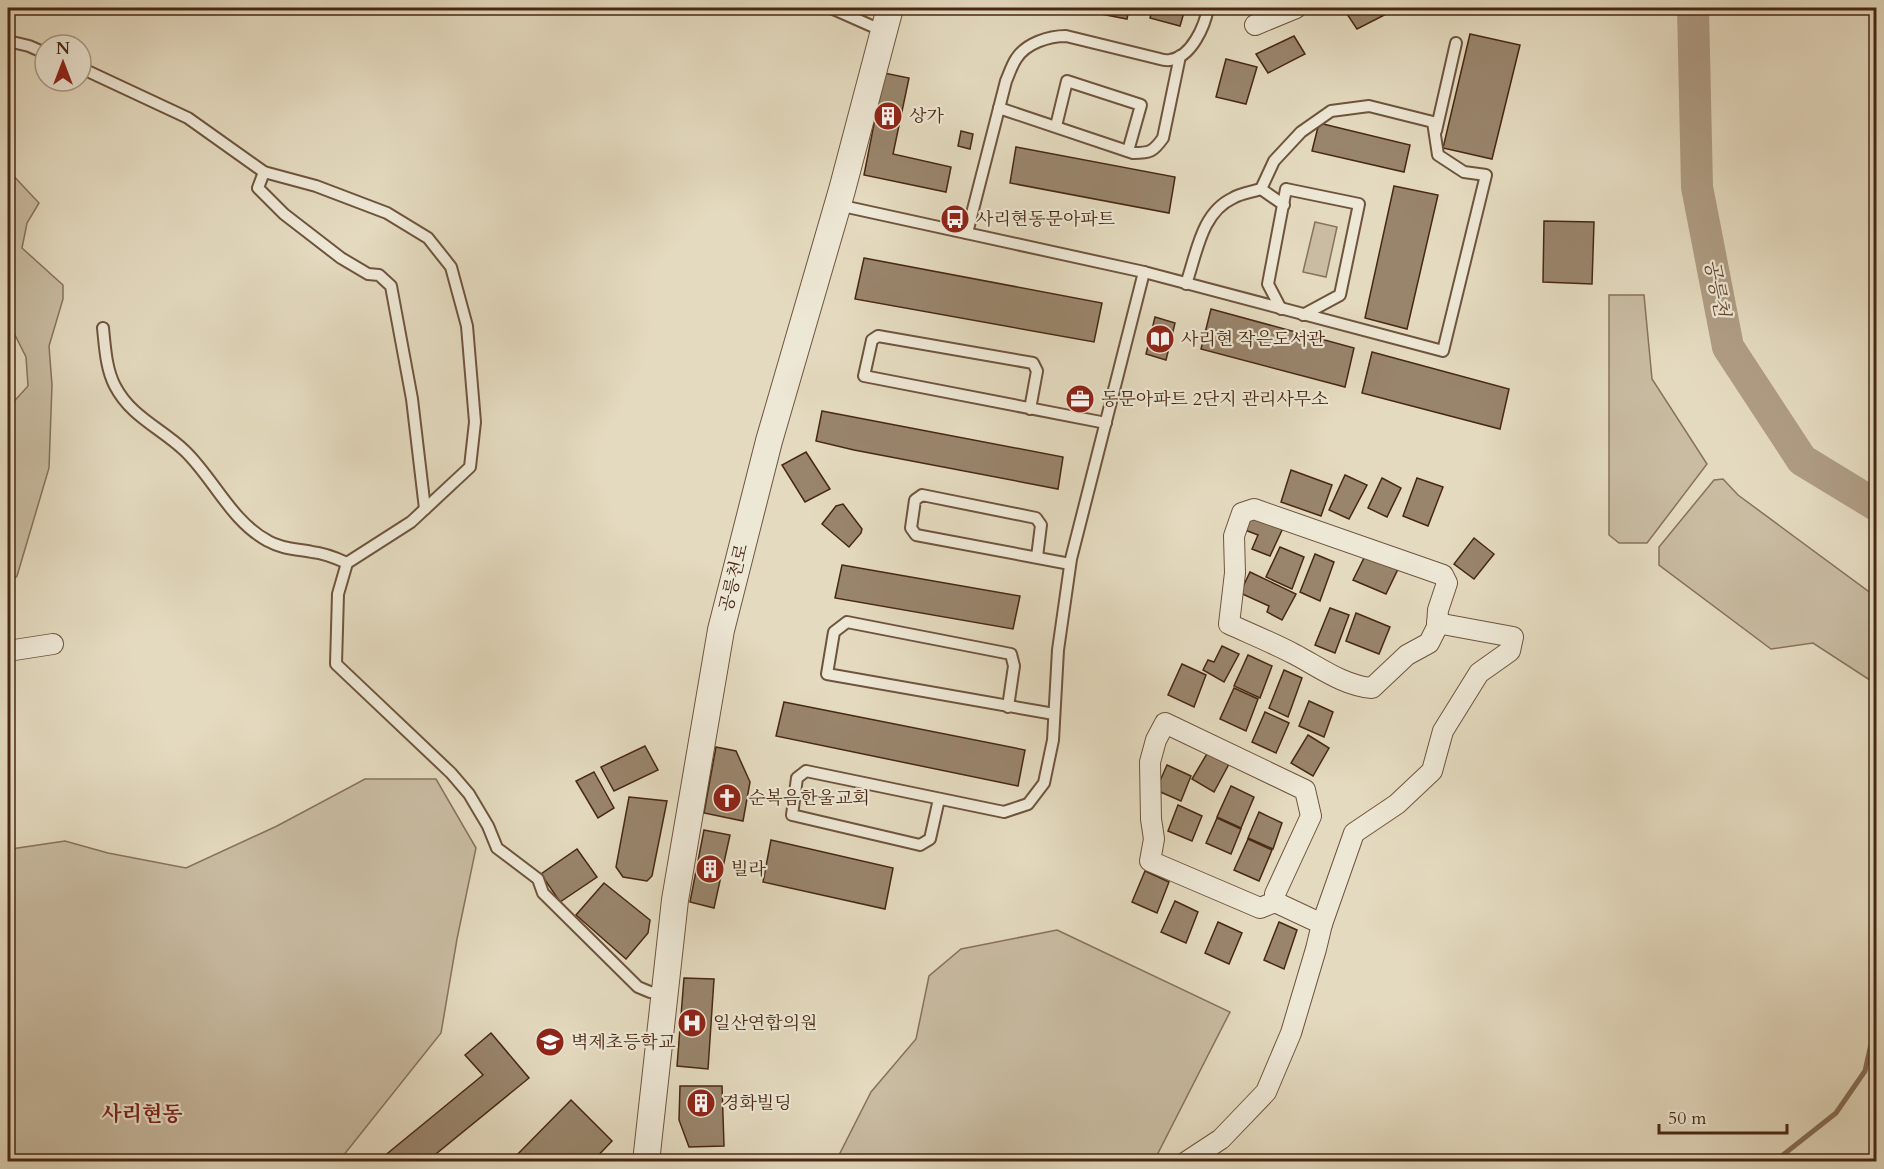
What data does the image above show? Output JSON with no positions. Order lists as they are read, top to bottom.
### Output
{
  "streets": {
    "street": ["공릉천로"]
  },
  "districts": ["사리현동"],
  "water": ["공릉천"],
  "places": {
    "building": ["상가", "빌라", "경화빌딩"],
    "bus stop": ["사리현동문아파트"],
    "library": ["사리현 작은도서관"],
    "office": ["동문아파트 2단지 관리사무소"],
    "church": ["순복음한울교회"],
    "hospital": ["일산연합의원"],
    "school or university": ["벽제초등학교"]
  },
  "scale_bar": "50 m",
  "north": "top"
}
